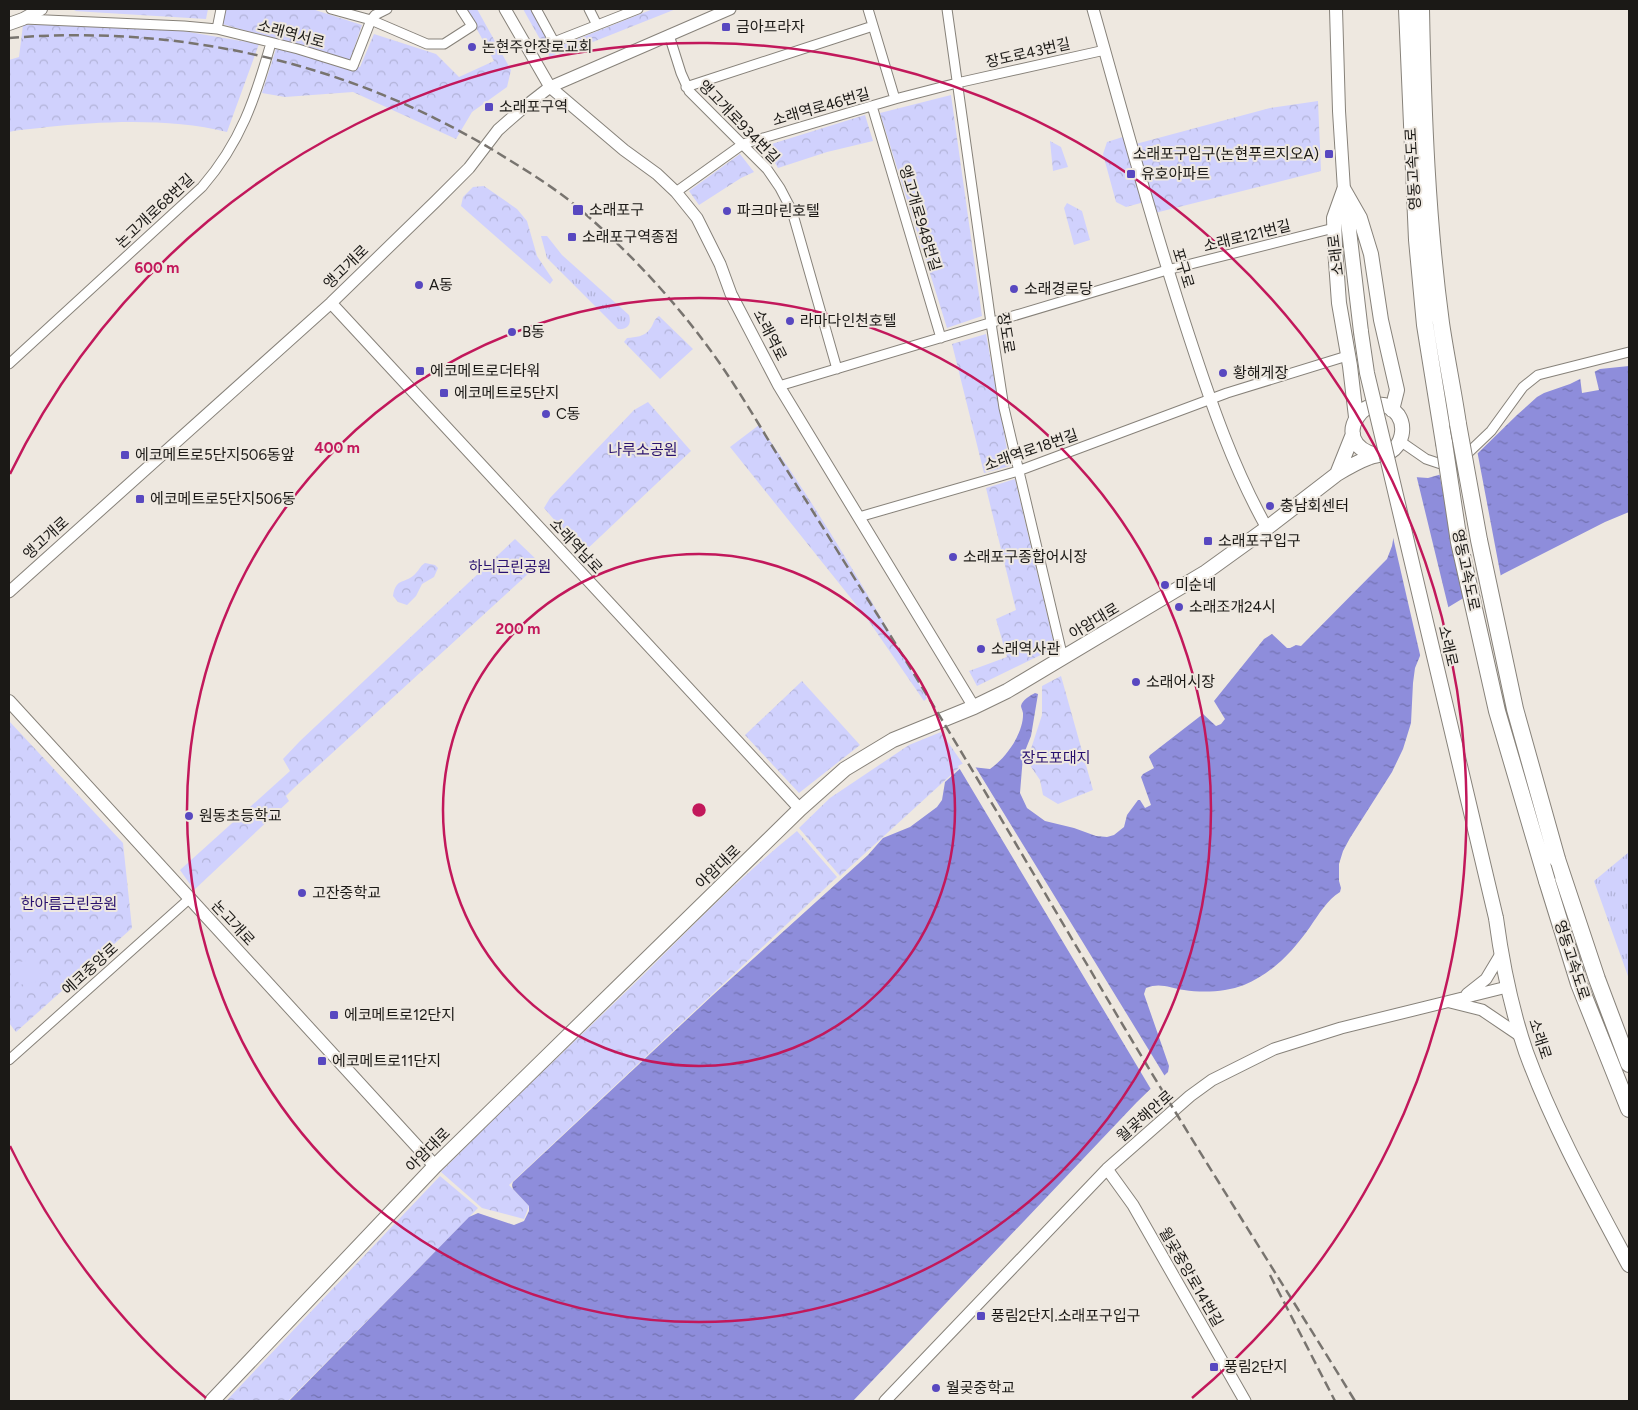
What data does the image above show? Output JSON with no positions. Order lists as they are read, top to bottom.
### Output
{
  "streets": {
    "highway": ["영동고속도로"],
    "main road": ["소래로", "아암대로", "논고개로"],
    "street": [
      "소래역서로",
      "장도로43번길",
      "소래역로46번길",
      "앵고개로934번길",
      "논고개로68번길",
      "앵고개로948번길",
      "소래로121번길",
      "앵고개로",
      "포구로",
      "장도로",
      "소래역로",
      "소래역로18번길",
      "소래역남로",
      "에코중앙로",
      "월곶해안로",
      "월곶중앙로14번길"
    ]
  },
  "crossings": [
    ["소래역서로", "논고개로68번길"],
    ["장도로43번길", "소래역로46번길"],
    ["장도로43번길", "포구로"],
    ["장도로43번길", "장도로"],
    ["소래역로46번길", "앵고개로934번길"],
    ["소래역로46번길", "앵고개로948번길"],
    ["소래역로46번길", "장도로"],
    ["소래역로46번길", "소래역로"],
    ["앵고개로934번길", "소래로121번길"],
    ["앵고개로934번길", "앵고개로"],
    ["앵고개로948번길", "소래로121번길"],
    ["소래로121번길", "포구로"],
    ["소래로121번길", "장도로"],
    ["소래로121번길", "소래역로"],
    ["소래로", "월곶해안로"],
    ["앵고개로", "소래역로"],
    ["앵고개로", "소래역남로"],
    ["포구로", "소래역로18번길"],
    ["포구로", "아암대로"],
    ["장도로", "소래역로18번길"],
    ["장도로", "아암대로"],
    ["소래역로", "소래역로18번길"],
    ["소래역로", "아암대로"],
    ["소래역남로", "아암대로"],
    ["아암대로", "논고개로"],
    ["논고개로", "에코중앙로"],
    ["월곶해안로", "월곶중앙로14번길"]
  ],
  "parks": [
    "나루소공원",
    "하늬근린공원",
    "장도포대지",
    "한아름근린공원"
  ],
  "places": {
    "transit": [
      "금아프라자",
      "소래포구역",
      "소래포구입구(논현푸르지오A)",
      "유호아파트",
      "소래포구",
      "소래포구역종점",
      "에코메트로더타워",
      "에코메트로5단지",
      "에코메트로5단지506동앞",
      "에코메트로5단지506동",
      "소래포구입구",
      "에코메트로12단지",
      "에코메트로11단지",
      "풍림2단지.소래포구입구",
      "풍림2단지"
    ],
    "other": [
      "논현주안장로교회",
      "파크마린호텔",
      "A동",
      "소래경로당",
      "라마다인천호텔",
      "B동",
      "황해게장",
      "C동",
      "충남회센터",
      "소래포구종합어시장",
      "미순네",
      "소래조개24시",
      "소래역사관",
      "소래어시장",
      "원동초등학교",
      "고잔중학교",
      "월곶중학교"
    ]
  },
  "rings": ["600 m", "400 m", "200 m"]
}
